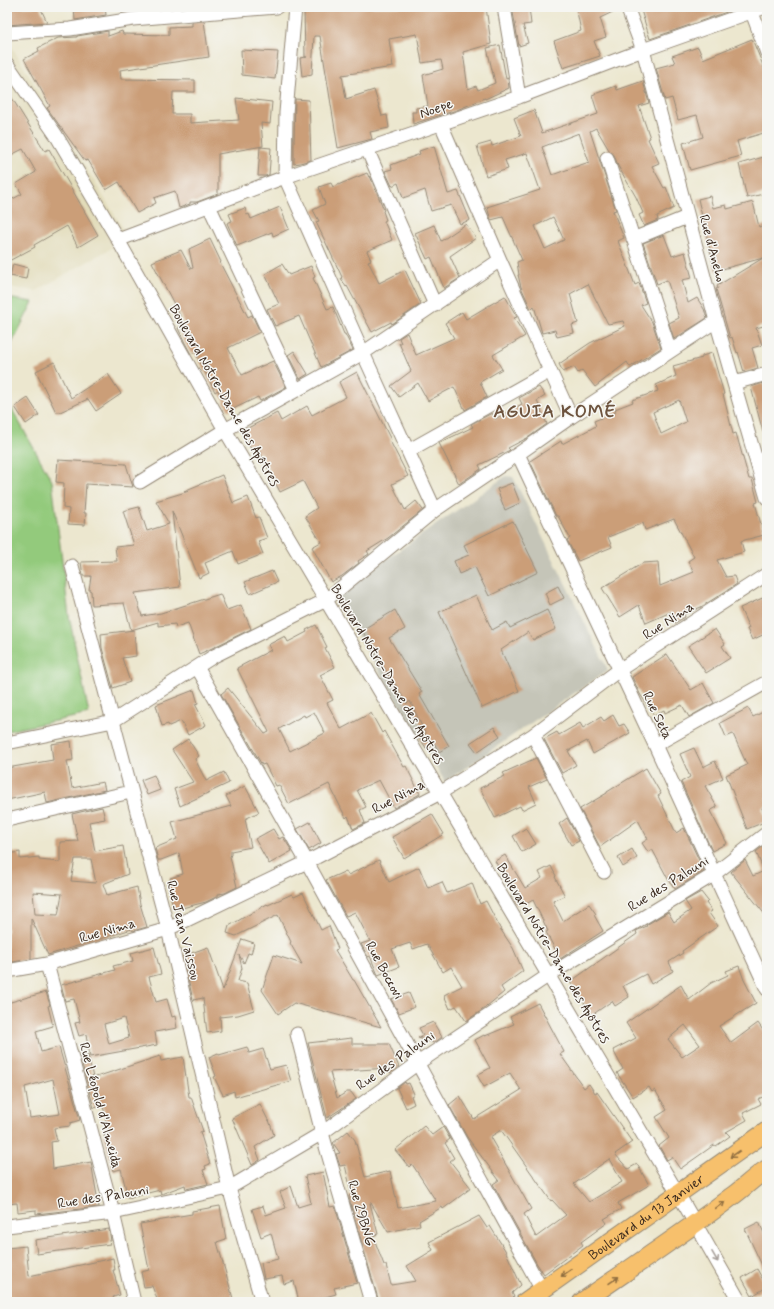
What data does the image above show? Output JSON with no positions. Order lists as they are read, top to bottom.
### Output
{
  "streets": {
    "highway": ["Boulevard du 13 Janvier"],
    "street": [
      "Noepe",
      "Rue d'Aneho",
      "Boulevard Notre-Dame des Apôtres",
      "Rue Nima",
      "Rue Seta",
      "Rue des Palouni",
      "Rue Jean Vaissou",
      "Rue Boccovi",
      "Rue Léopold d'Almeida",
      "Rue 29BNG"
    ]
  },
  "crossings": [
    ["Noepe", "Rue d'Aneho"],
    ["Noepe", "Boulevard Notre-Dame des Apôtres"],
    ["Boulevard Notre-Dame des Apôtres", "Rue Nima"],
    ["Boulevard Notre-Dame des Apôtres", "Rue des Palouni"],
    ["Boulevard Notre-Dame des Apôtres", "Boulevard du 13 Janvier"],
    ["Rue Nima", "Rue Seta"],
    ["Rue Nima", "Rue Jean Vaissou"],
    ["Rue Nima", "Rue Boccovi"],
    ["Rue Nima", "Rue Léopold d'Almeida"],
    ["Rue Seta", "Rue des Palouni"],
    ["Rue des Palouni", "Rue Jean Vaissou"],
    ["Rue des Palouni", "Rue Boccovi"],
    ["Rue des Palouni", "Rue Léopold d'Almeida"],
    ["Rue des Palouni", "Rue 29BNG"],
    ["Rue Boccovi", "Boulevard du 13 Janvier"]
  ],
  "districts": ["AGUIA KOMÉ"]
}
